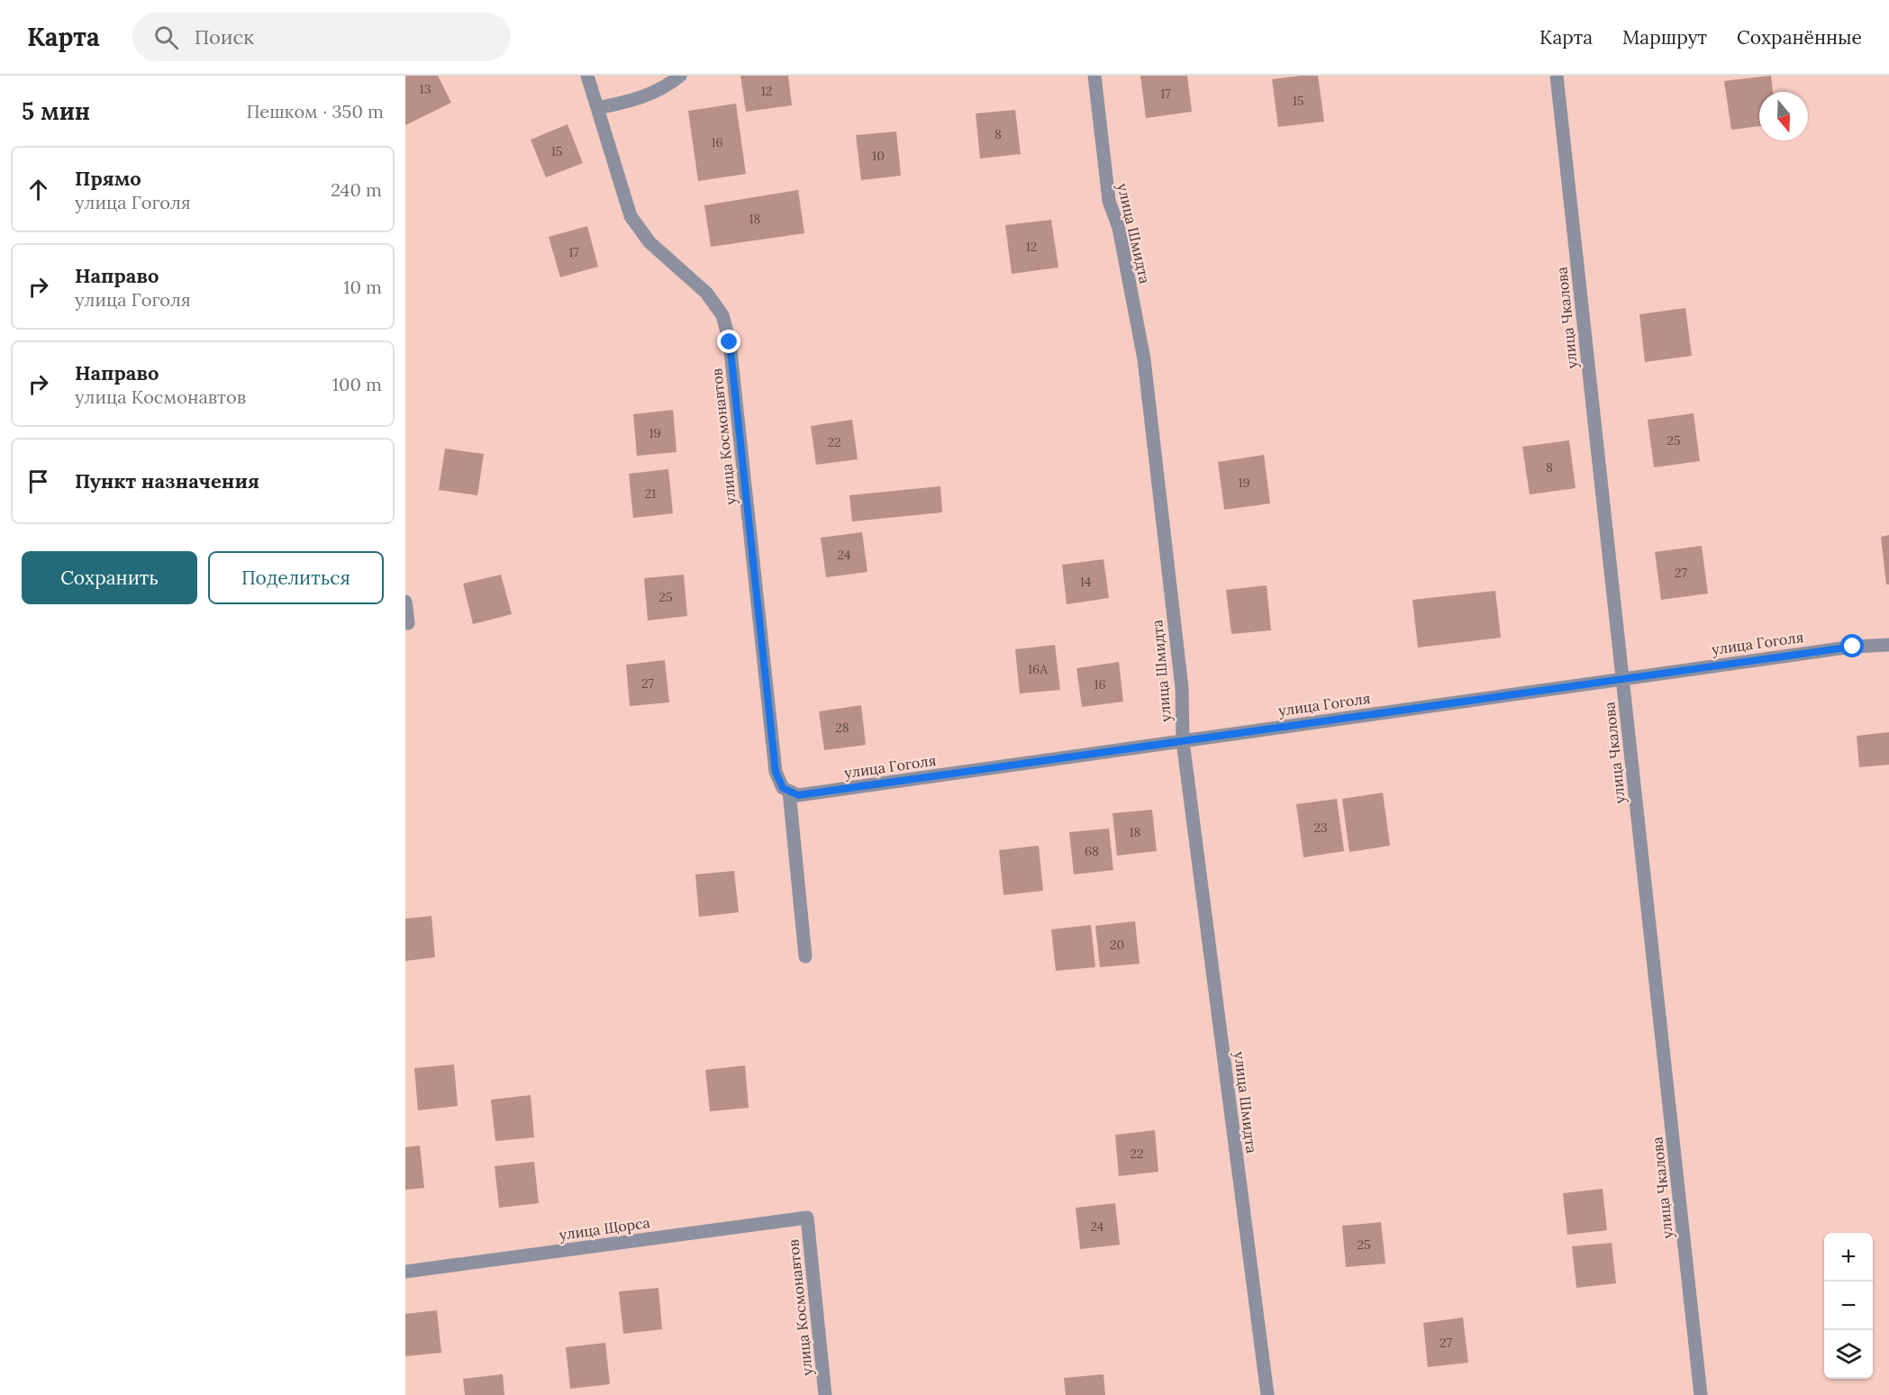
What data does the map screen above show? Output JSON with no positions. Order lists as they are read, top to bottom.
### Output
{
  "streets": {
    "street": [
      "улица Шмидта",
      "улица Чкалова",
      "улица Космонавтов",
      "улица Гоголя",
      "улица Щорса"
    ]
  },
  "crossings": [
    ["улица Шмидта", "улица Гоголя"],
    ["улица Чкалова", "улица Гоголя"],
    ["улица Космонавтов", "улица Гоголя"],
    ["улица Космонавтов", "улица Щорса"]
  ],
  "house_numbers": [
    "13",
    "12",
    "17",
    "15",
    "8",
    "16",
    "15",
    "10",
    "18",
    "12",
    "17",
    "19",
    "25",
    "22",
    "8",
    "19",
    "21",
    "24",
    "27",
    "14",
    "25",
    "16А",
    "27",
    "16",
    "28",
    "23",
    "18",
    "68",
    "20",
    "22",
    "24",
    "25",
    "27"
  ],
  "north": "bottom",
  "page": {
    "header": "Карта",
    "search": "Поиск",
    "nav": ["Карта", "Маршрут", "Сохранённые"],
    "heading": ["5 мин", "Пешком · 350 m"],
    "list": [
      ["Прямо", "улица Гоголя", "240 m"],
      ["Направо", "улица Гоголя", "10 m"],
      ["Направо", "улица Космонавтов", "100 m"],
      "Пункт назначения"
    ],
    "buttons": ["Сохранить", "Поделиться"],
    "map_buttons": ["+", "−"]
  }
}
